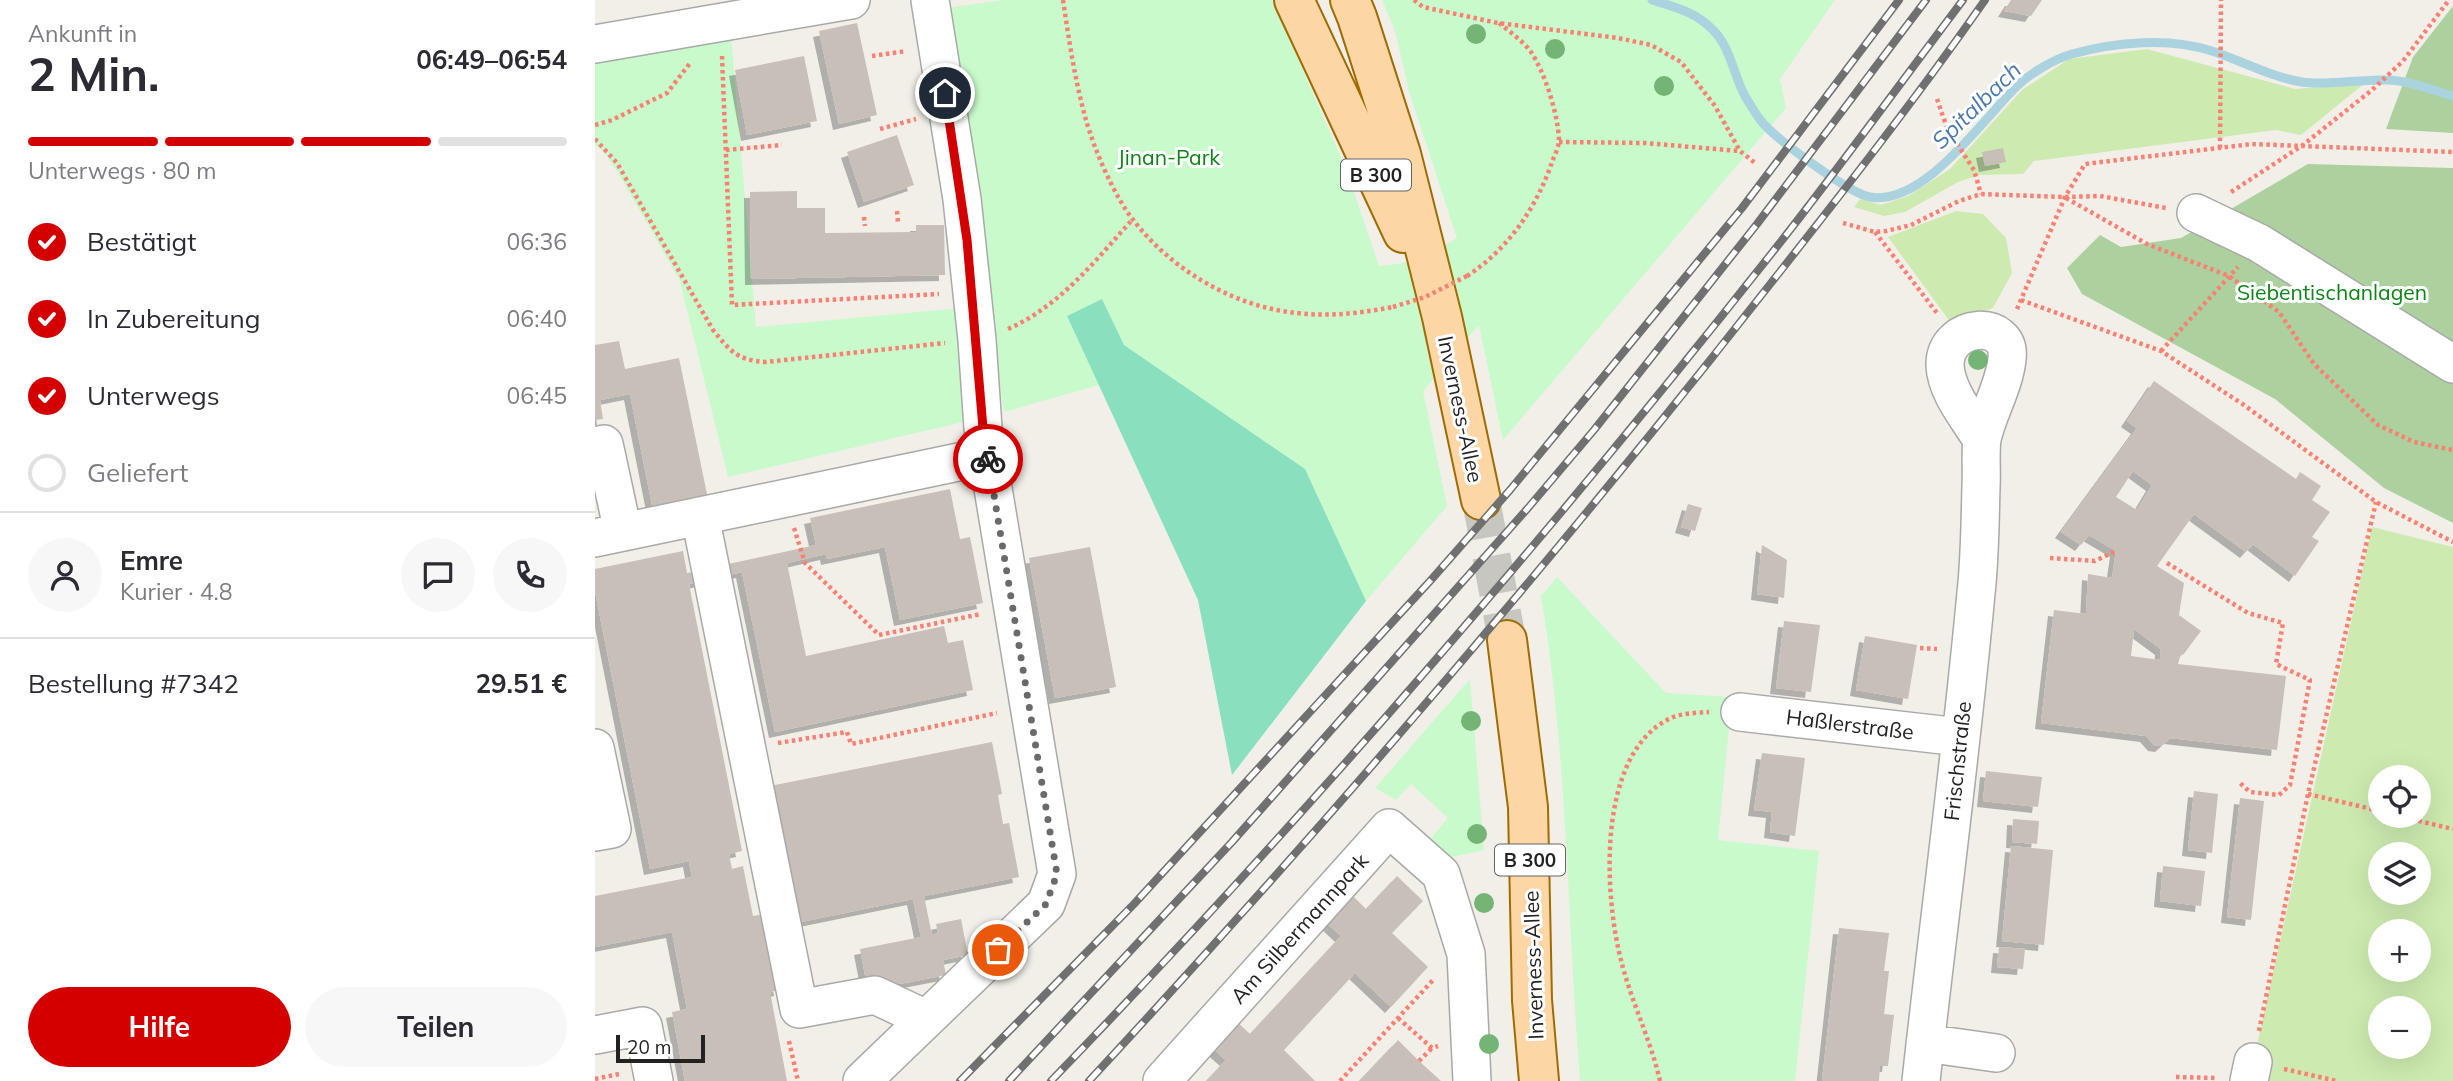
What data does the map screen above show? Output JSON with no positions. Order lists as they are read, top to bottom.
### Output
{
  "streets": {
    "main road": ["B 300", "Inverness-Allee"],
    "street": ["Haßlerstraße", "Frischstraße", "Am Silbermannpark"]
  },
  "crossings": [
    ["Haßlerstraße", "Frischstraße"]
  ],
  "water": ["Spitalbach"],
  "parks": ["Jinan-Park", "Siebentischanlagen"],
  "scale_bar": "20 m",
  "page": {
    "heading": ["2 Min.", "Ankunft in", "06:49–06:54"],
    "panel": [
      "Emre",
      "Kurier · 4.8",
      "Bestellung #7342",
      "29.51 €"
    ],
    "bar": "Unterwegs · 80 m",
    "list": [
      ["Bestätigt", "06:36"],
      ["In Zubereitung", "06:40"],
      ["Unterwegs", "06:45"],
      "Geliefert"
    ],
    "map_buttons": ["+", "−"],
    "buttons": ["Hilfe", "Teilen"],
    "scale": "20 m"
  }
}
